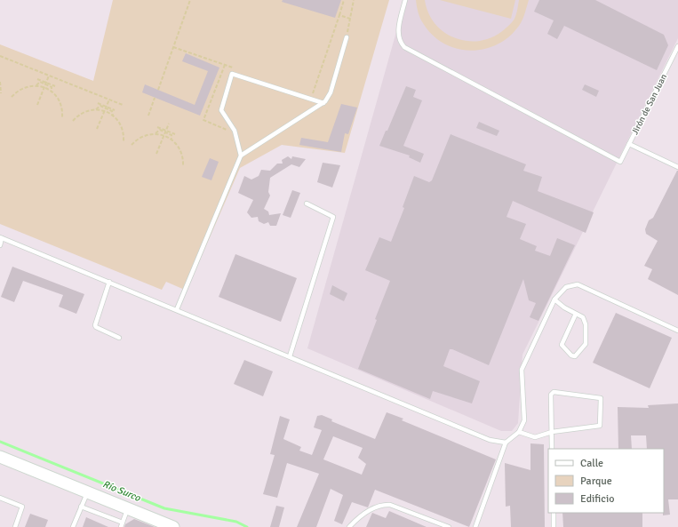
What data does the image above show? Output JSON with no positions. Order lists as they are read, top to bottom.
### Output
{
  "streets": {
    "lane": ["Jirón de San Juan"]
  },
  "water": ["Río Surco"],
  "legend": ["Calle", "Parque", "Edificio"]
}
